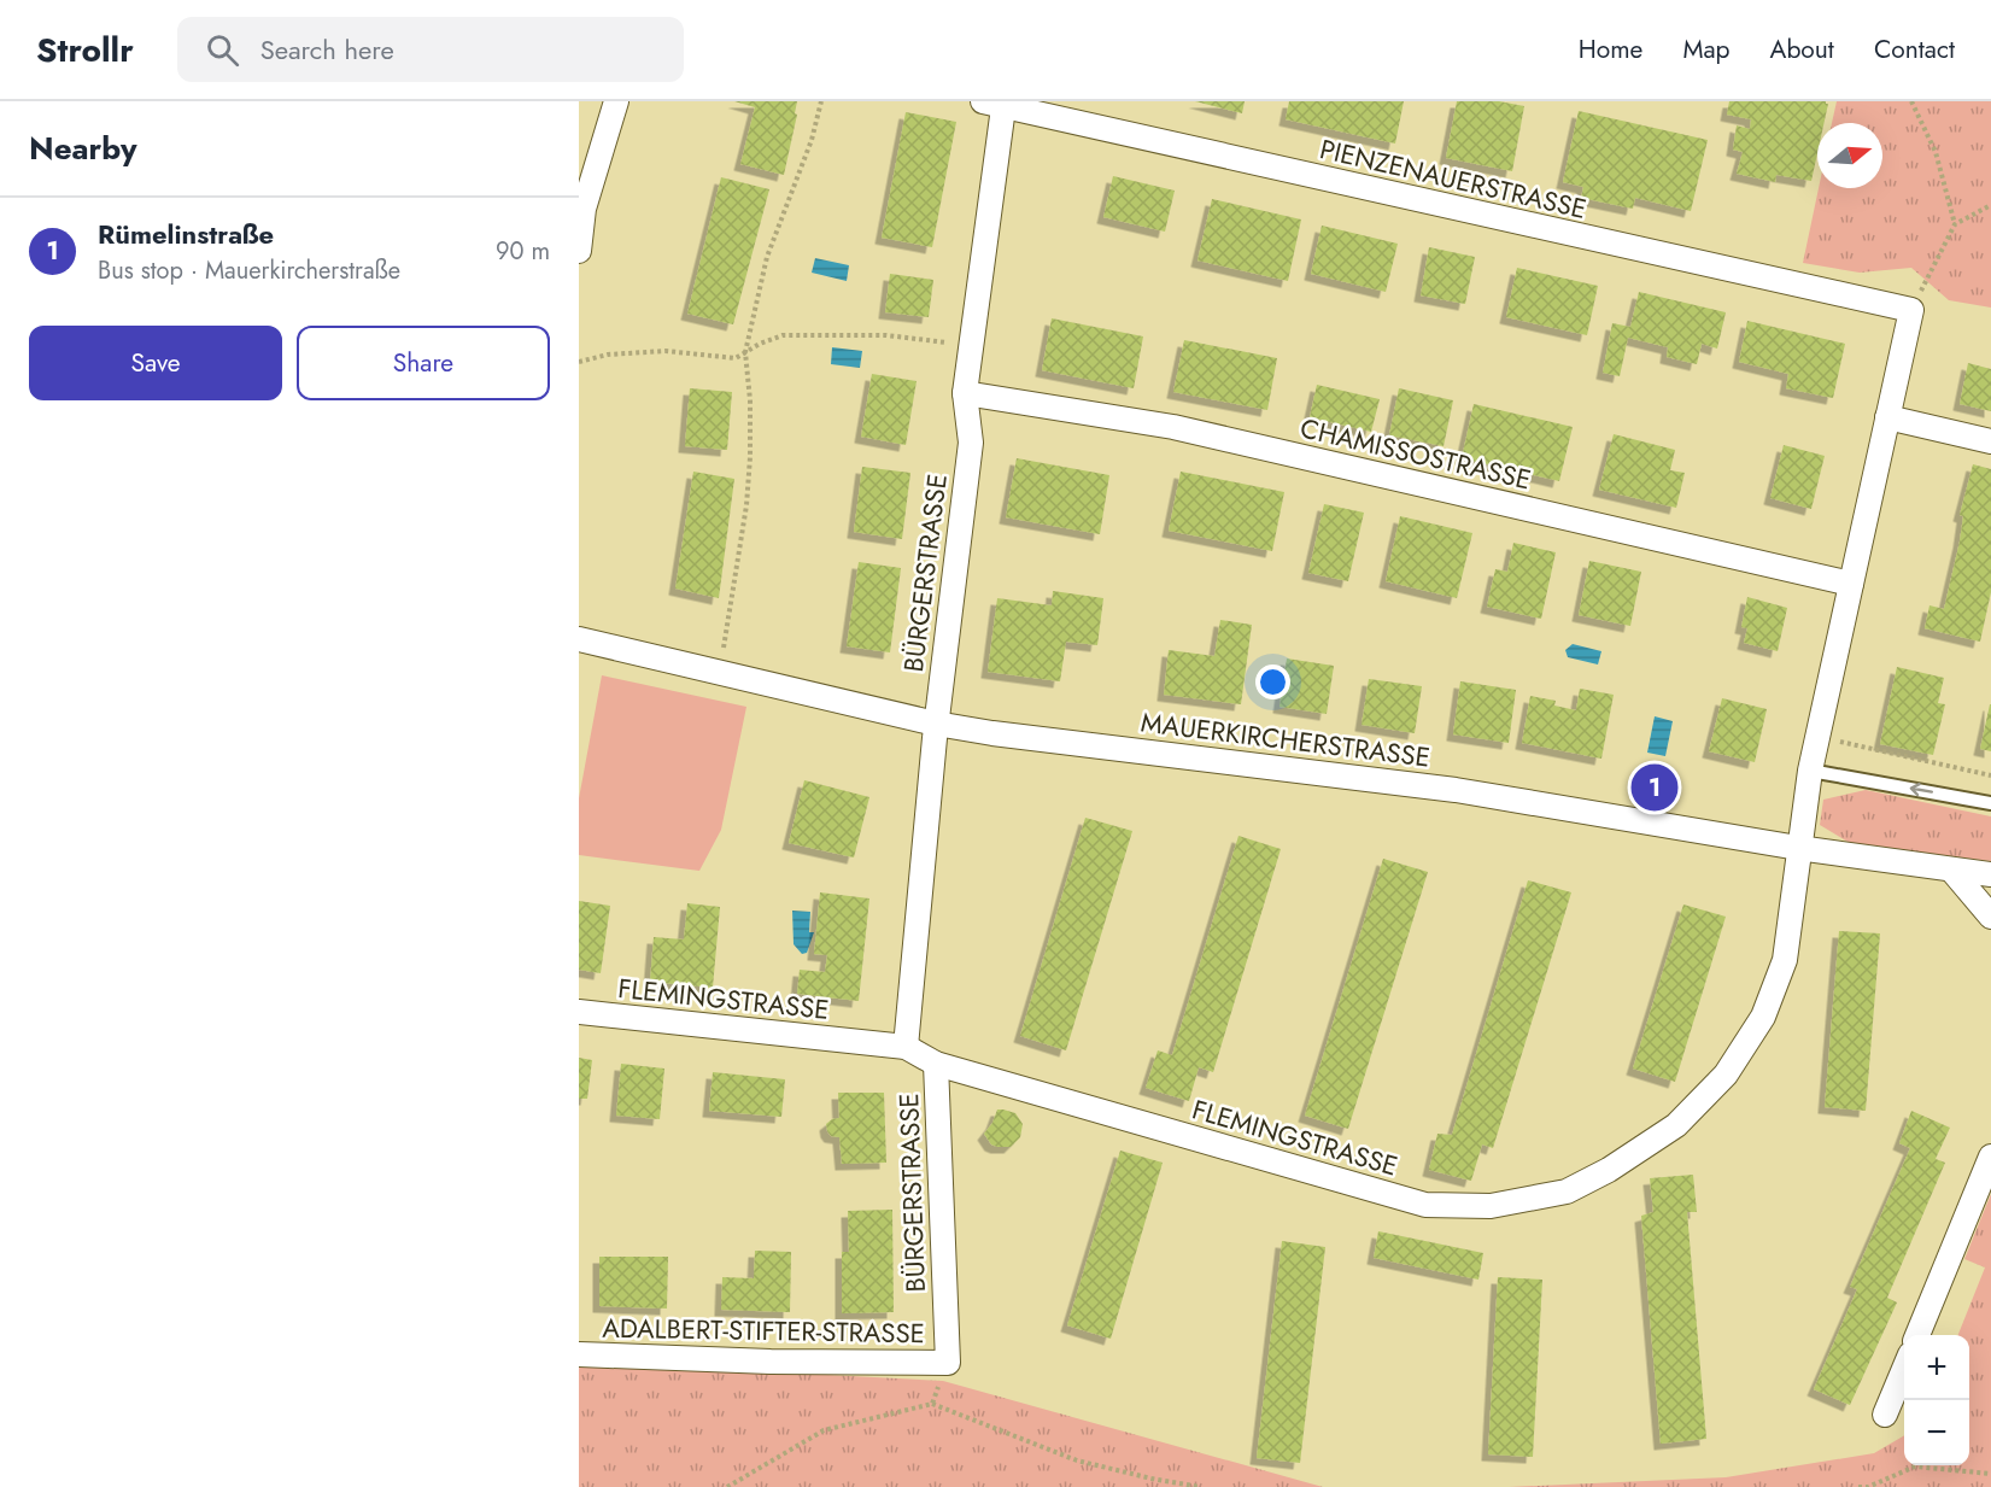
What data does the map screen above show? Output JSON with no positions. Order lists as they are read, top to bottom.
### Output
{
  "streets": {
    "street": [
      "PIENZENAUERSTRASSE",
      "CHAMISSOSTRASSE",
      "BÜRGERSTRASSE",
      "MAUERKIRCHERSTRASSE",
      "FLEMINGSTRASSE",
      "ADALBERT-STIFTER-STRASSE"
    ]
  },
  "crossings": [
    ["PIENZENAUERSTRASSE", "BÜRGERSTRASSE"],
    ["PIENZENAUERSTRASSE", "FLEMINGSTRASSE"],
    ["CHAMISSOSTRASSE", "BÜRGERSTRASSE"],
    ["CHAMISSOSTRASSE", "FLEMINGSTRASSE"],
    ["BÜRGERSTRASSE", "MAUERKIRCHERSTRASSE"],
    ["BÜRGERSTRASSE", "FLEMINGSTRASSE"],
    ["BÜRGERSTRASSE", "ADALBERT-STIFTER-STRASSE"],
    ["MAUERKIRCHERSTRASSE", "FLEMINGSTRASSE"]
  ],
  "north": "right",
  "page": {
    "header": "Strollr",
    "search": "Search here",
    "nav": [
      "Home",
      "Map",
      "About",
      "Contact"
    ],
    "heading": "Nearby",
    "list": [
      {
        "mark": "1",
        "name": "Rümelinstraße",
        "note": "Bus stop · Mauerkircherstraße",
        "value": "90 m"
      }
    ],
    "buttons": ["Save", "Share"],
    "pins": "1",
    "map_buttons": ["+", "−"]
  }
}
